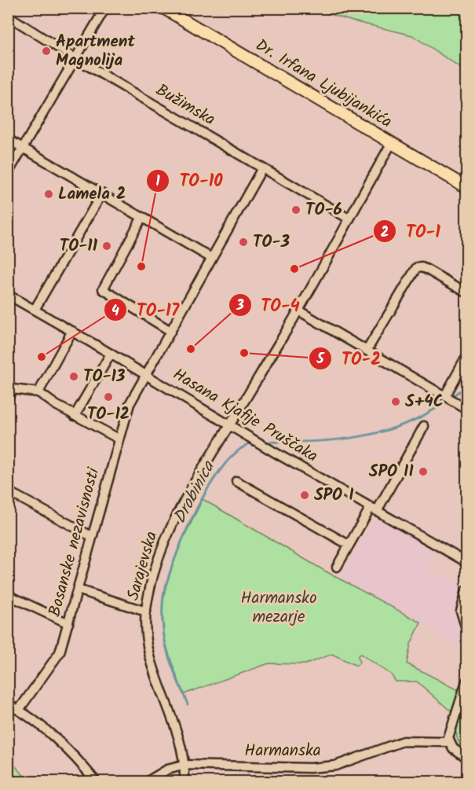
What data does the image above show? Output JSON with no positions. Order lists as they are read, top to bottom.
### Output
{
  "streets": {
    "main road": ["Dr. Irfana Ljubijankića"],
    "street": [
      "Bužimska",
      "Hasana Kjafije Pruščaka",
      "Bosanske nezavisnosti",
      "Sarajevska",
      "Harmanska"
    ]
  },
  "crossings": [
    ["Dr. Irfana Ljubijankića", "Sarajevska"],
    ["Bužimska", "Bosanske nezavisnosti"],
    ["Bužimska", "Sarajevska"],
    ["Hasana Kjafije Pruščaka", "Bosanske nezavisnosti"],
    ["Hasana Kjafije Pruščaka", "Sarajevska"],
    ["Sarajevska", "Harmanska"]
  ],
  "water": ["Drobinica"],
  "parks": ["Harmansko mezarje"],
  "places": [
    "Apartment Magnolija",
    "Lamela 2",
    "TO-6",
    "TO-3",
    "TO-11",
    "TO-10",
    "TO-1",
    "TO-4",
    "TO-2",
    "TO-17",
    "TO-13",
    "TO-12",
    "S+4C",
    "SPO II",
    "SPO I"
  ]
}
